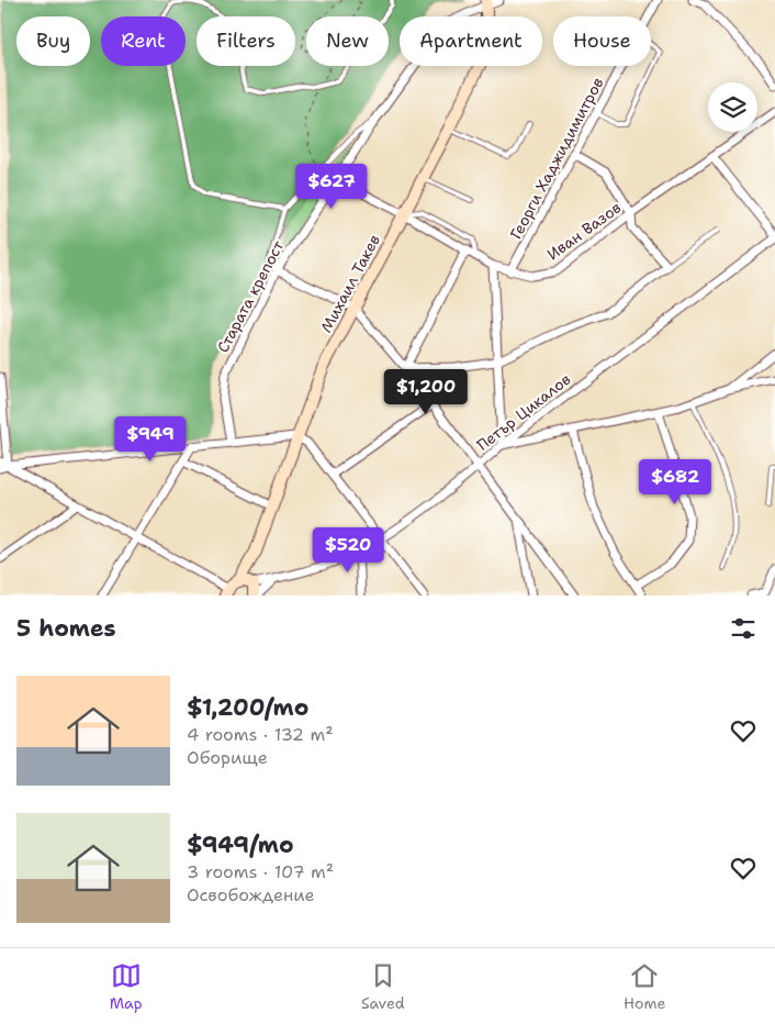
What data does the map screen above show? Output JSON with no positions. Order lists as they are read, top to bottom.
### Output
{
  "streets": {
    "main road": ["Михаил Такев"],
    "street": [
      "Георги Хаджидимитров",
      "Иван Вазов",
      "Старата крепост",
      "Петър Цикалов"
    ]
  },
  "crossings": [
    ["Георги Хаджидимитров", "Иван Вазов"],
    ["Иван Вазов", "Михаил Такев"],
    ["Михаил Такев", "Старата крепост"],
    ["Михаил Такев", "Петър Цикалов"]
  ],
  "page": {
    "chip": [
      "Buy",
      "Rent",
      "Filters",
      "New",
      "Apartment",
      "House"
    ],
    "price": [
      "$627",
      "$1,200",
      "$949",
      "$682",
      "$520"
    ],
    "heading": "5 homes",
    "list": [
      {
        "name": "$1,200/mo",
        "note": "4 rooms · 132 m² · Оборище"
      },
      {
        "name": "$949/mo",
        "note": "3 rooms · 107 m² · Освобождение"
      }
    ],
    "tabs": ["Map", "Saved", "Home"]
  }
}
